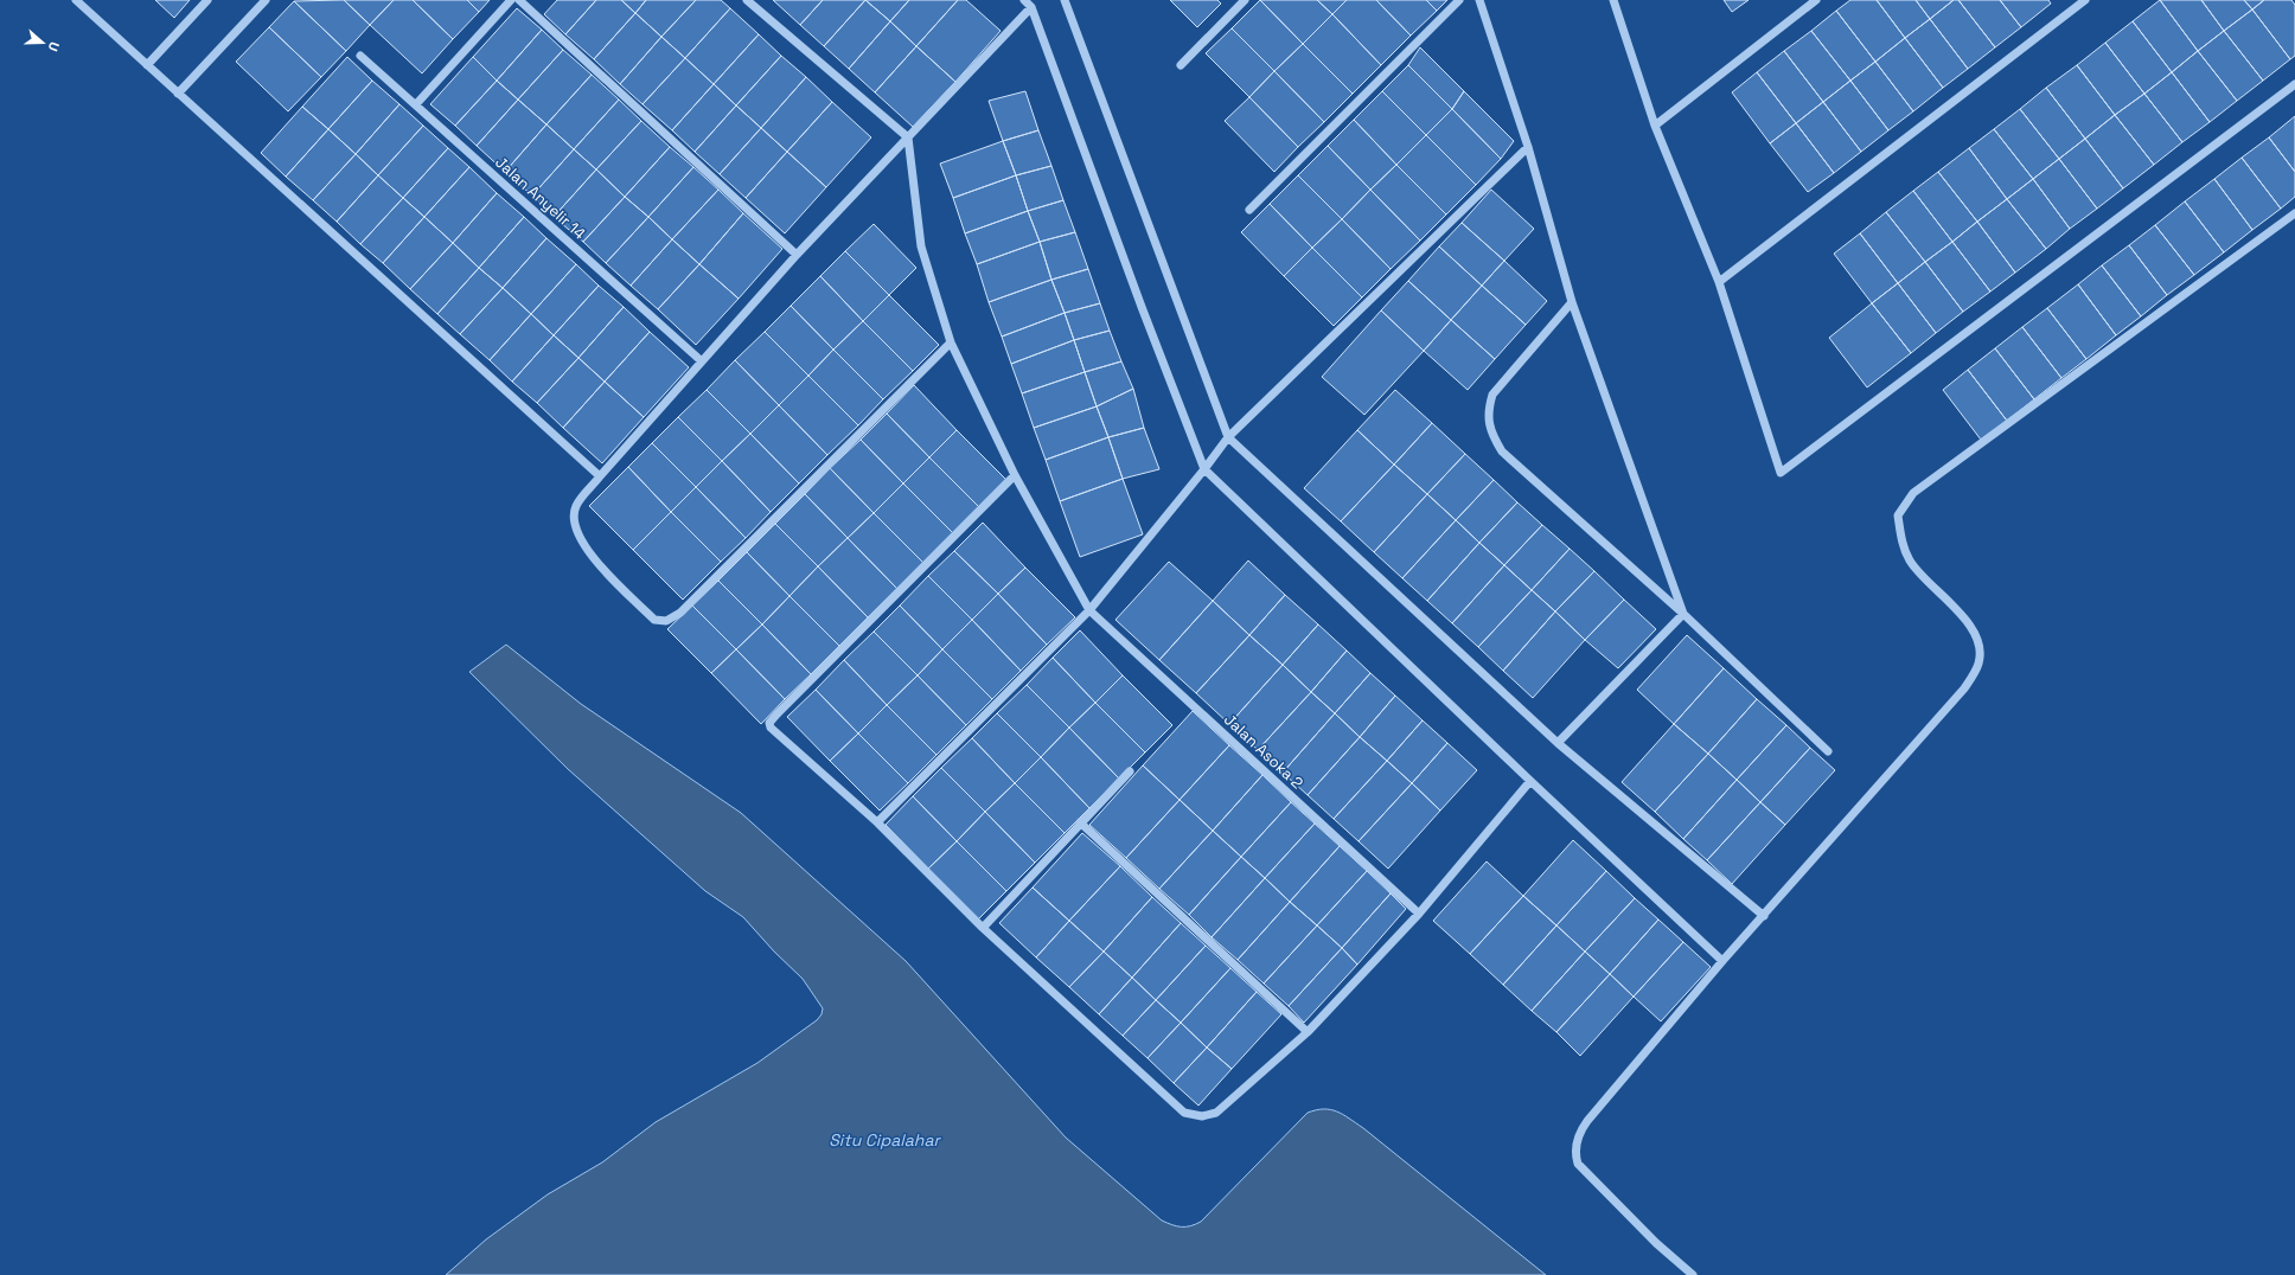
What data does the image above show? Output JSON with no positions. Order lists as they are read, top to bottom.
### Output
{
  "streets": {
    "street": ["Jalan Anyelir 14", "Jalan Asoka 2"]
  },
  "water": ["Situ Cipalahar"],
  "north": "right"
}
